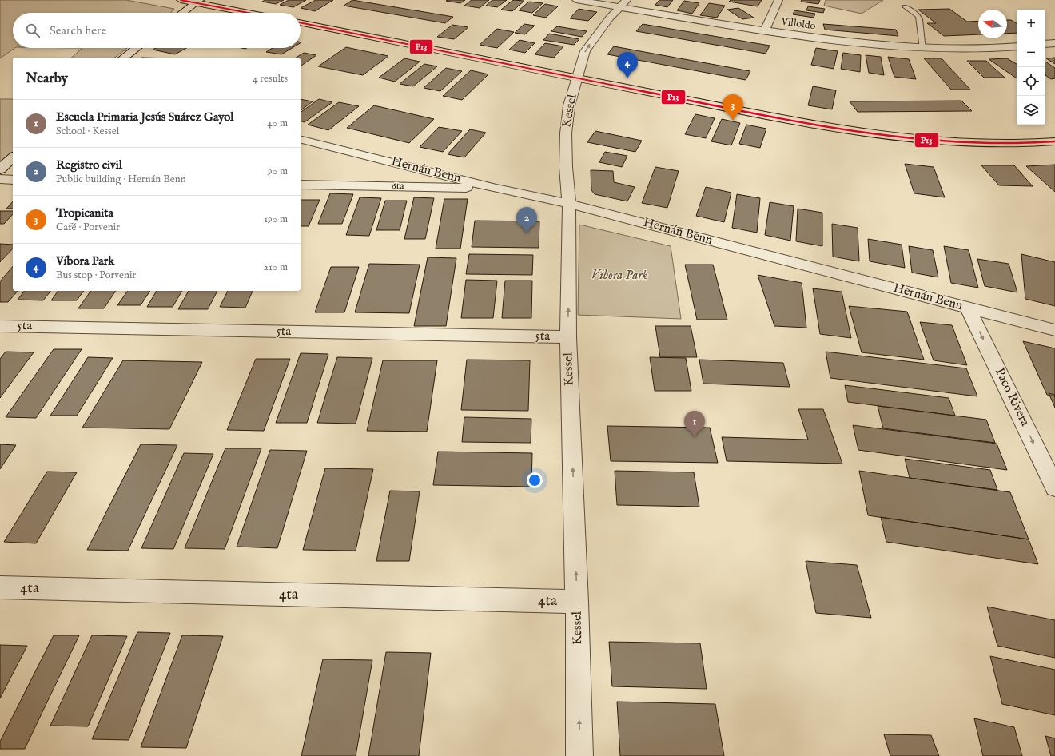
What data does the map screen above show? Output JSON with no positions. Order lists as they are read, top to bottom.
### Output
{
  "streets": {
    "street": [
      "Villoldo",
      "Kessel",
      "Hernán Benn",
      "6ta",
      "5ta",
      "Paco Rivera",
      "4ta"
    ]
  },
  "crossings": [
    ["Villoldo", "Kessel"],
    ["Kessel", "Hernán Benn"],
    ["Kessel", "5ta"],
    ["Kessel", "4ta"],
    ["Hernán Benn", "6ta"],
    ["Hernán Benn", "Paco Rivera"]
  ],
  "one_way": ["Kessel", "Paco Rivera"],
  "parks": ["Vibora Park"],
  "lines": ["transit line P13"],
  "north": "left",
  "page": {
    "map_buttons": ["+", "−"],
    "search": "Search here",
    "pins": [
      "4",
      "3",
      "2",
      "1"
    ],
    "heading": ["Nearby", "4 results"],
    "list": [
      {
        "mark": "1",
        "name": "Escuela Primaria Jesús Suárez Gayol",
        "note": "School · Kessel",
        "value": "40 m"
      },
      {
        "mark": "2",
        "name": "Registro civil",
        "note": "Public building · Hernán Benn",
        "value": "90 m"
      },
      {
        "mark": "3",
        "name": "Tropicanita",
        "note": "Café · Porvenir",
        "value": "190 m"
      },
      {
        "mark": "4",
        "name": "Víbora Park",
        "note": "Bus stop · Porvenir",
        "value": "210 m"
      }
    ]
  }
}
